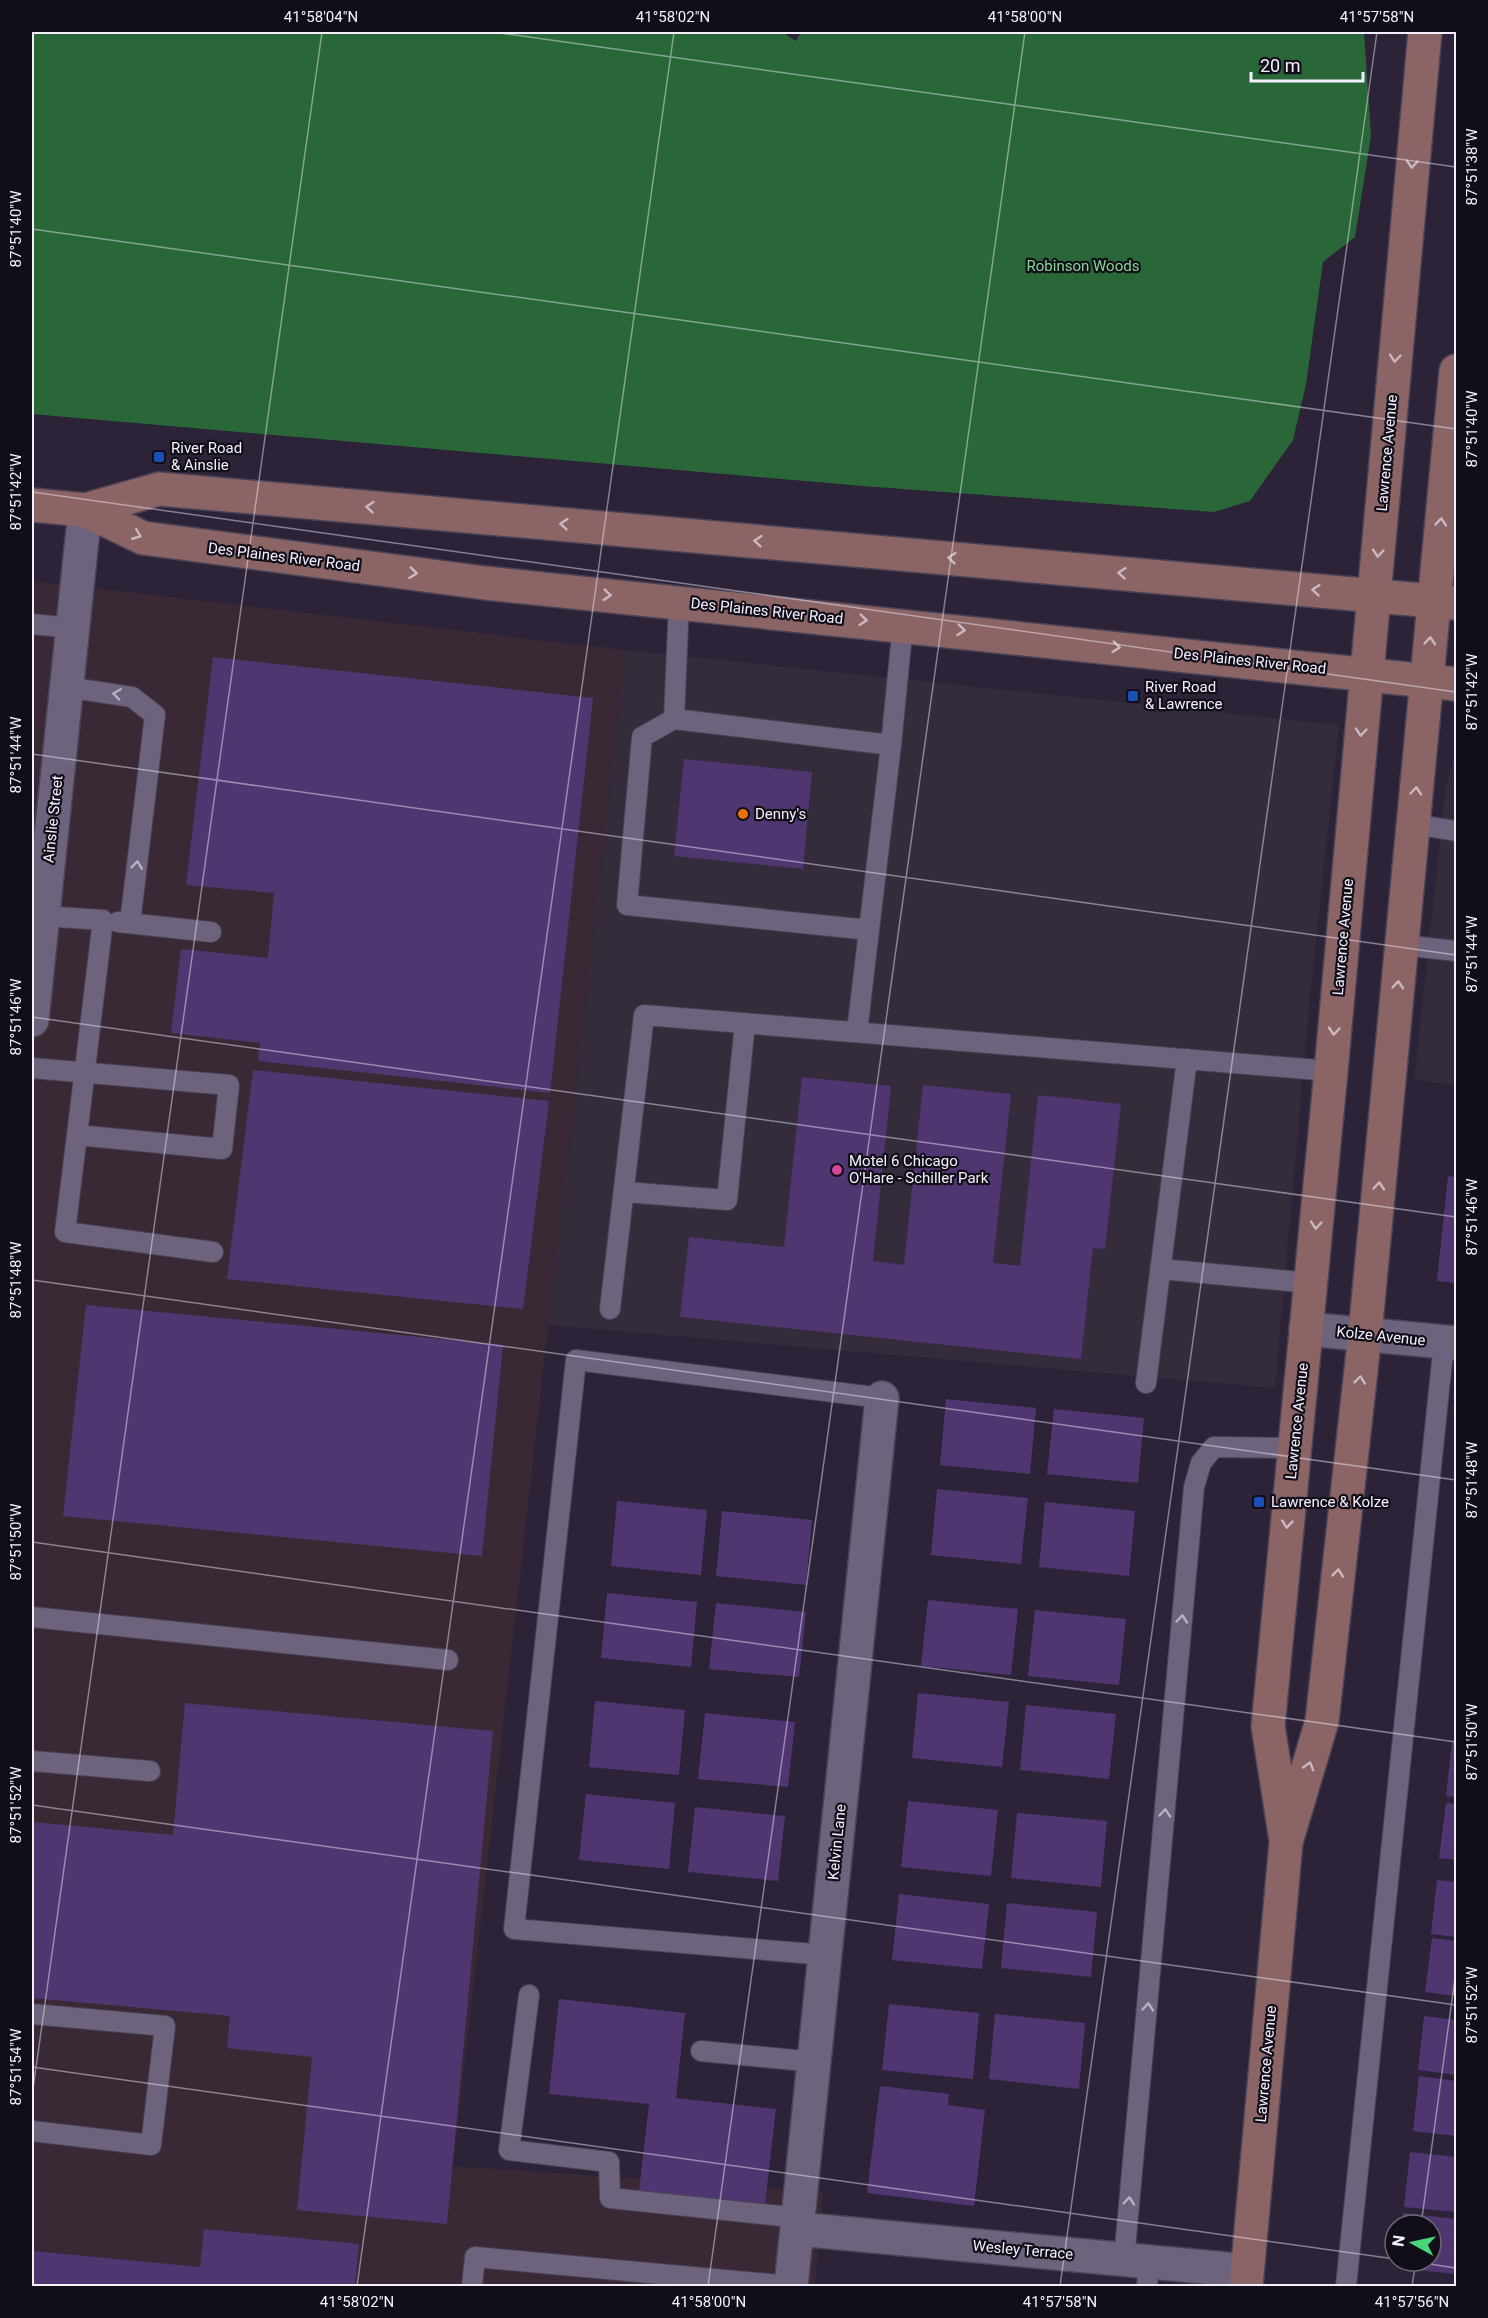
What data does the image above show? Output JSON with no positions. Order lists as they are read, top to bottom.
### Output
{
  "streets": {
    "main road": ["Lawrence Avenue", "Des Plaines River Road"],
    "street": [
      "Ainslie Street",
      "Kolze Avenue",
      "Kelvin Lane",
      "Wesley Terrace"
    ]
  },
  "crossings": [
    ["Lawrence Avenue", "Des Plaines River Road"],
    ["Lawrence Avenue", "Kolze Avenue"],
    ["Lawrence Avenue", "Wesley Terrace"],
    ["Des Plaines River Road", "Ainslie Street"],
    ["Kelvin Lane", "Wesley Terrace"]
  ],
  "parks": ["Robinson Woods"],
  "places": {
    "transit": ["River Road & Ainslie", "River Road & Lawrence", "Lawrence & Kolze"],
    "other": ["Denny's", "Motel 6 Chicago O'Hare - Schiller Park"]
  },
  "scale_bar": "20 m",
  "north": "left",
  "coordinates": [
    "41°58'04\"N",
    "41°58'02\"N",
    "41°58'00\"N",
    "41°57'58\"N",
    "87°51'38\"W",
    "87°51'40\"W",
    "87°51'42\"W",
    "87°51'44\"W",
    "87°51'46\"W",
    "87°51'48\"W",
    "87°51'50\"W",
    "87°51'52\"W",
    "87°51'54\"W",
    "41°57'56\"N"
  ]
}
